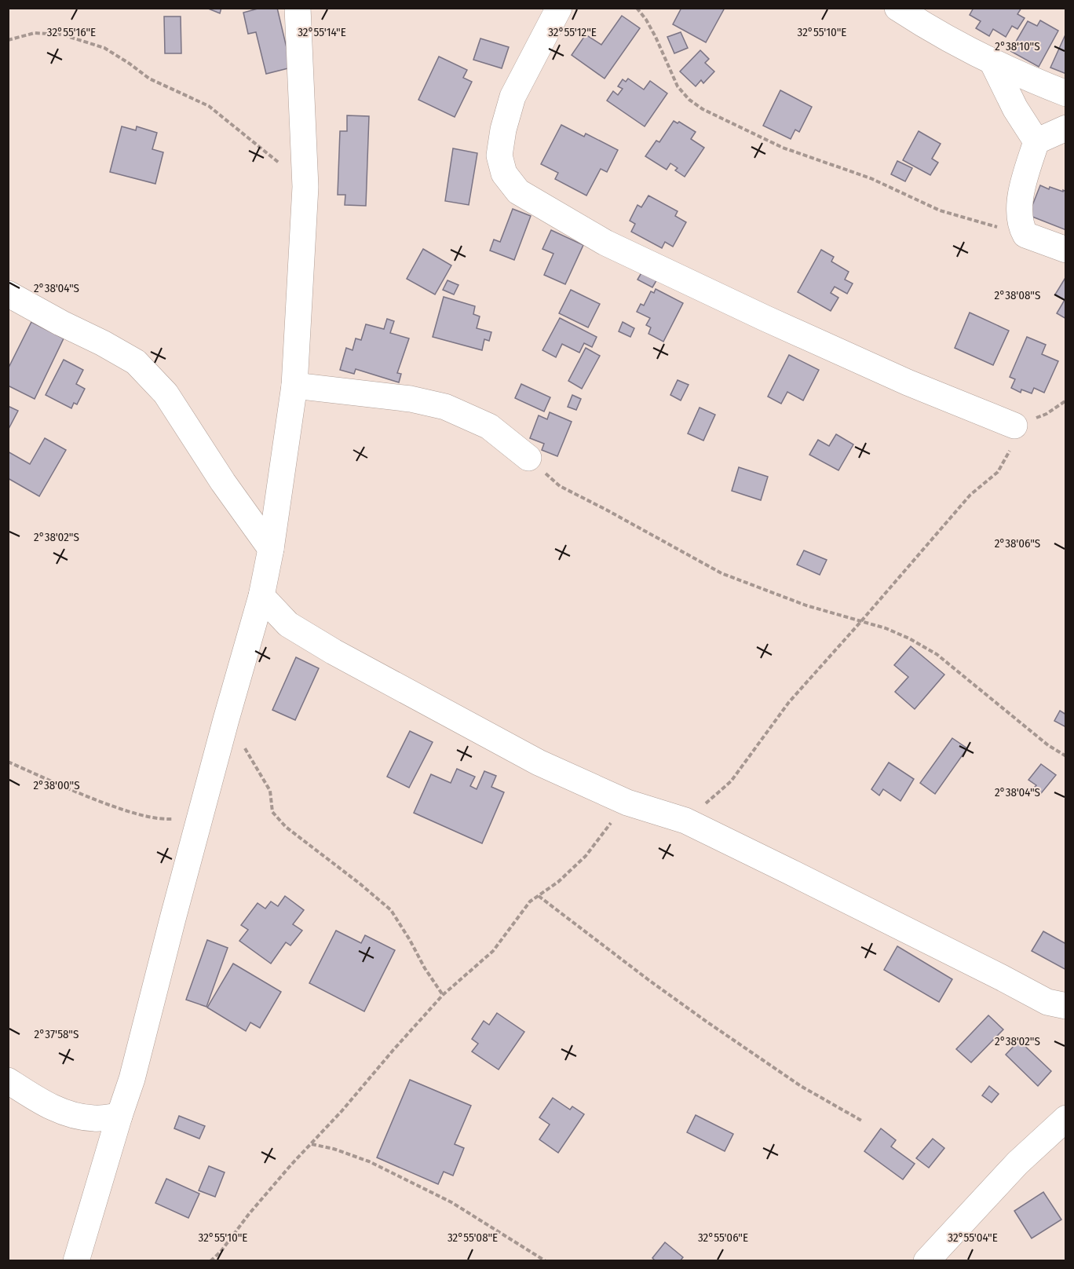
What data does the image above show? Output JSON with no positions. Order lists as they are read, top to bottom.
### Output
{
  "coordinates": [
    "32°55'14\"E",
    "32°55'16\"E",
    "32°55'12\"E",
    "32°55'10\"E",
    "2°38'10\"S",
    "2°38'04\"S",
    "2°38'08\"S",
    "2°38'02\"S",
    "2°38'06\"S",
    "2°38'00\"S",
    "2°37'58\"S",
    "32°55'08\"E",
    "32°55'06\"E",
    "32°55'04\"E"
  ]
}
